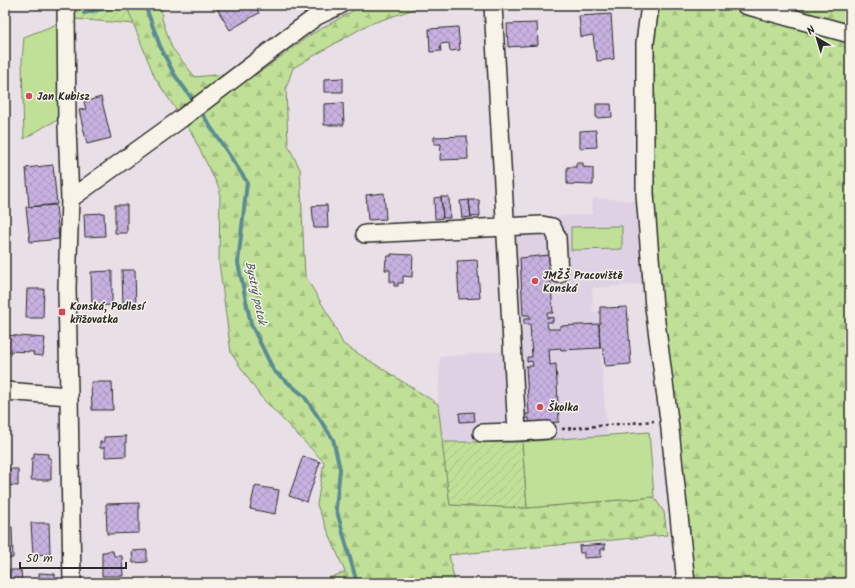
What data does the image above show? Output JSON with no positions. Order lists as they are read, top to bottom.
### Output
{
  "water": ["Bystrý potok"],
  "places": {
    "other": ["Jan Kubisz", "JMŽŠ Pracoviště Konská", "Školka"],
    "transit": ["Konská, Podlesí křižovatka"]
  },
  "scale_bar": "50 m",
  "north": "top left"
}
